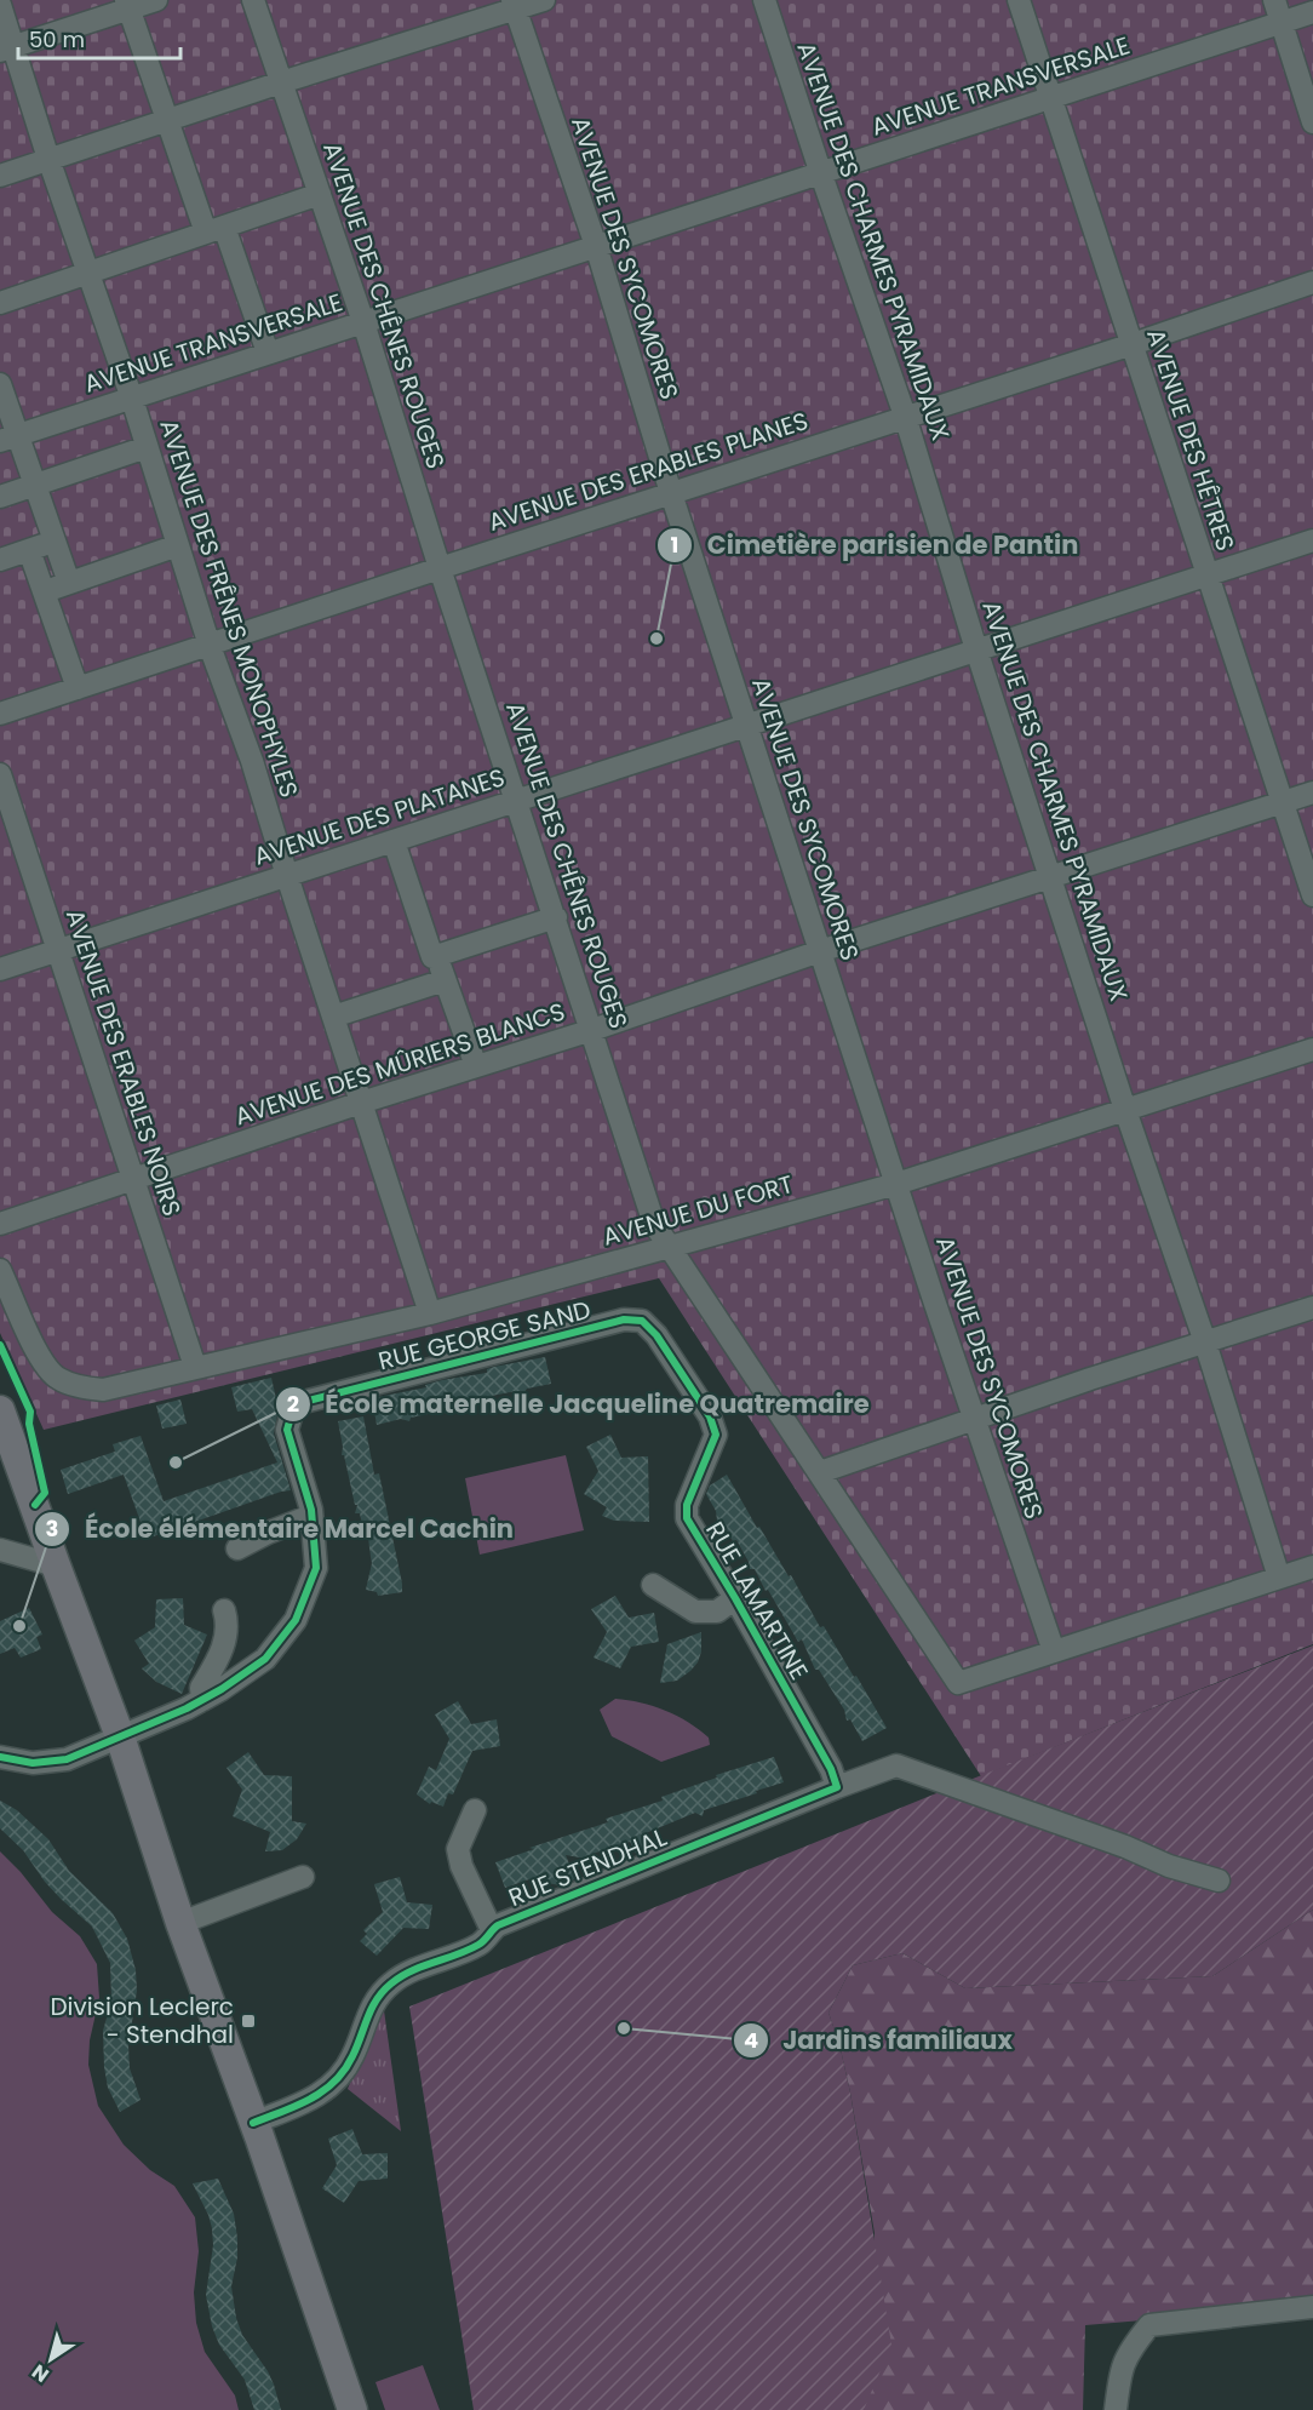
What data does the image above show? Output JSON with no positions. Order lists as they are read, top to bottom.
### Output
{
  "streets": {
    "street": [
      "AVENUE TRANSVERSALE",
      "AVENUE DES CHARMES PYRAMIDAUX",
      "AVENUE DES SYCOMORES",
      "AVENUE DES CHÊNES ROUGES",
      "AVENUE DES HÊTRES",
      "AVENUE DES ERABLES PLANES",
      "AVENUE DES FRÊNES MONOPHYLES",
      "AVENUE DES PLATANES",
      "AVENUE DES ERABLES NOIRS",
      "AVENUE DES MÛRIERS BLANCS",
      "AVENUE DU FORT",
      "RUE GEORGE SAND",
      "RUE LAMARTINE",
      "RUE STENDHAL"
    ]
  },
  "crossings": [
    ["AVENUE TRANSVERSALE", "AVENUE DES CHARMES PYRAMIDAUX"],
    ["AVENUE TRANSVERSALE", "AVENUE DES SYCOMORES"],
    ["AVENUE TRANSVERSALE", "AVENUE DES CHÊNES ROUGES"],
    ["AVENUE TRANSVERSALE", "AVENUE DES HÊTRES"],
    ["AVENUE TRANSVERSALE", "AVENUE DES FRÊNES MONOPHYLES"],
    ["AVENUE DES CHARMES PYRAMIDAUX", "AVENUE DES ERABLES PLANES"],
    ["AVENUE DES CHARMES PYRAMIDAUX", "AVENUE DES PLATANES"],
    ["AVENUE DES CHARMES PYRAMIDAUX", "AVENUE DES MÛRIERS BLANCS"],
    ["AVENUE DES CHARMES PYRAMIDAUX", "AVENUE DU FORT"],
    ["AVENUE DES SYCOMORES", "AVENUE DES CHÊNES ROUGES"],
    ["AVENUE DES SYCOMORES", "AVENUE DES ERABLES PLANES"],
    ["AVENUE DES SYCOMORES", "AVENUE DES PLATANES"],
    ["AVENUE DES SYCOMORES", "AVENUE DES MÛRIERS BLANCS"],
    ["AVENUE DES SYCOMORES", "AVENUE DU FORT"],
    ["AVENUE DES CHÊNES ROUGES", "AVENUE DES ERABLES PLANES"],
    ["AVENUE DES CHÊNES ROUGES", "AVENUE DES PLATANES"],
    ["AVENUE DES CHÊNES ROUGES", "AVENUE DES MÛRIERS BLANCS"],
    ["AVENUE DES CHÊNES ROUGES", "AVENUE DU FORT"],
    ["AVENUE DES HÊTRES", "AVENUE DES ERABLES PLANES"],
    ["AVENUE DES HÊTRES", "AVENUE DES PLATANES"],
    ["AVENUE DES HÊTRES", "AVENUE DES MÛRIERS BLANCS"],
    ["AVENUE DES ERABLES PLANES", "AVENUE DES FRÊNES MONOPHYLES"],
    ["AVENUE DES FRÊNES MONOPHYLES", "AVENUE DES PLATANES"],
    ["AVENUE DES FRÊNES MONOPHYLES", "AVENUE DES MÛRIERS BLANCS"],
    ["AVENUE DES FRÊNES MONOPHYLES", "AVENUE DU FORT"],
    ["AVENUE DES PLATANES", "AVENUE DES ERABLES NOIRS"],
    ["AVENUE DES ERABLES NOIRS", "AVENUE DES MÛRIERS BLANCS"],
    ["AVENUE DES ERABLES NOIRS", "AVENUE DU FORT"],
    ["RUE GEORGE SAND", "RUE LAMARTINE"],
    ["RUE LAMARTINE", "RUE STENDHAL"]
  ],
  "places": {
    "other": [
      "Cimetière parisien de Pantin",
      "École maternelle Jacqueline Quatremaire",
      "École élémentaire Marcel Cachin",
      "Jardins familiaux"
    ],
    "transit": ["Division Leclerc - Stendhal"]
  },
  "scale_bar": "50 m",
  "north": "bottom left"
}
